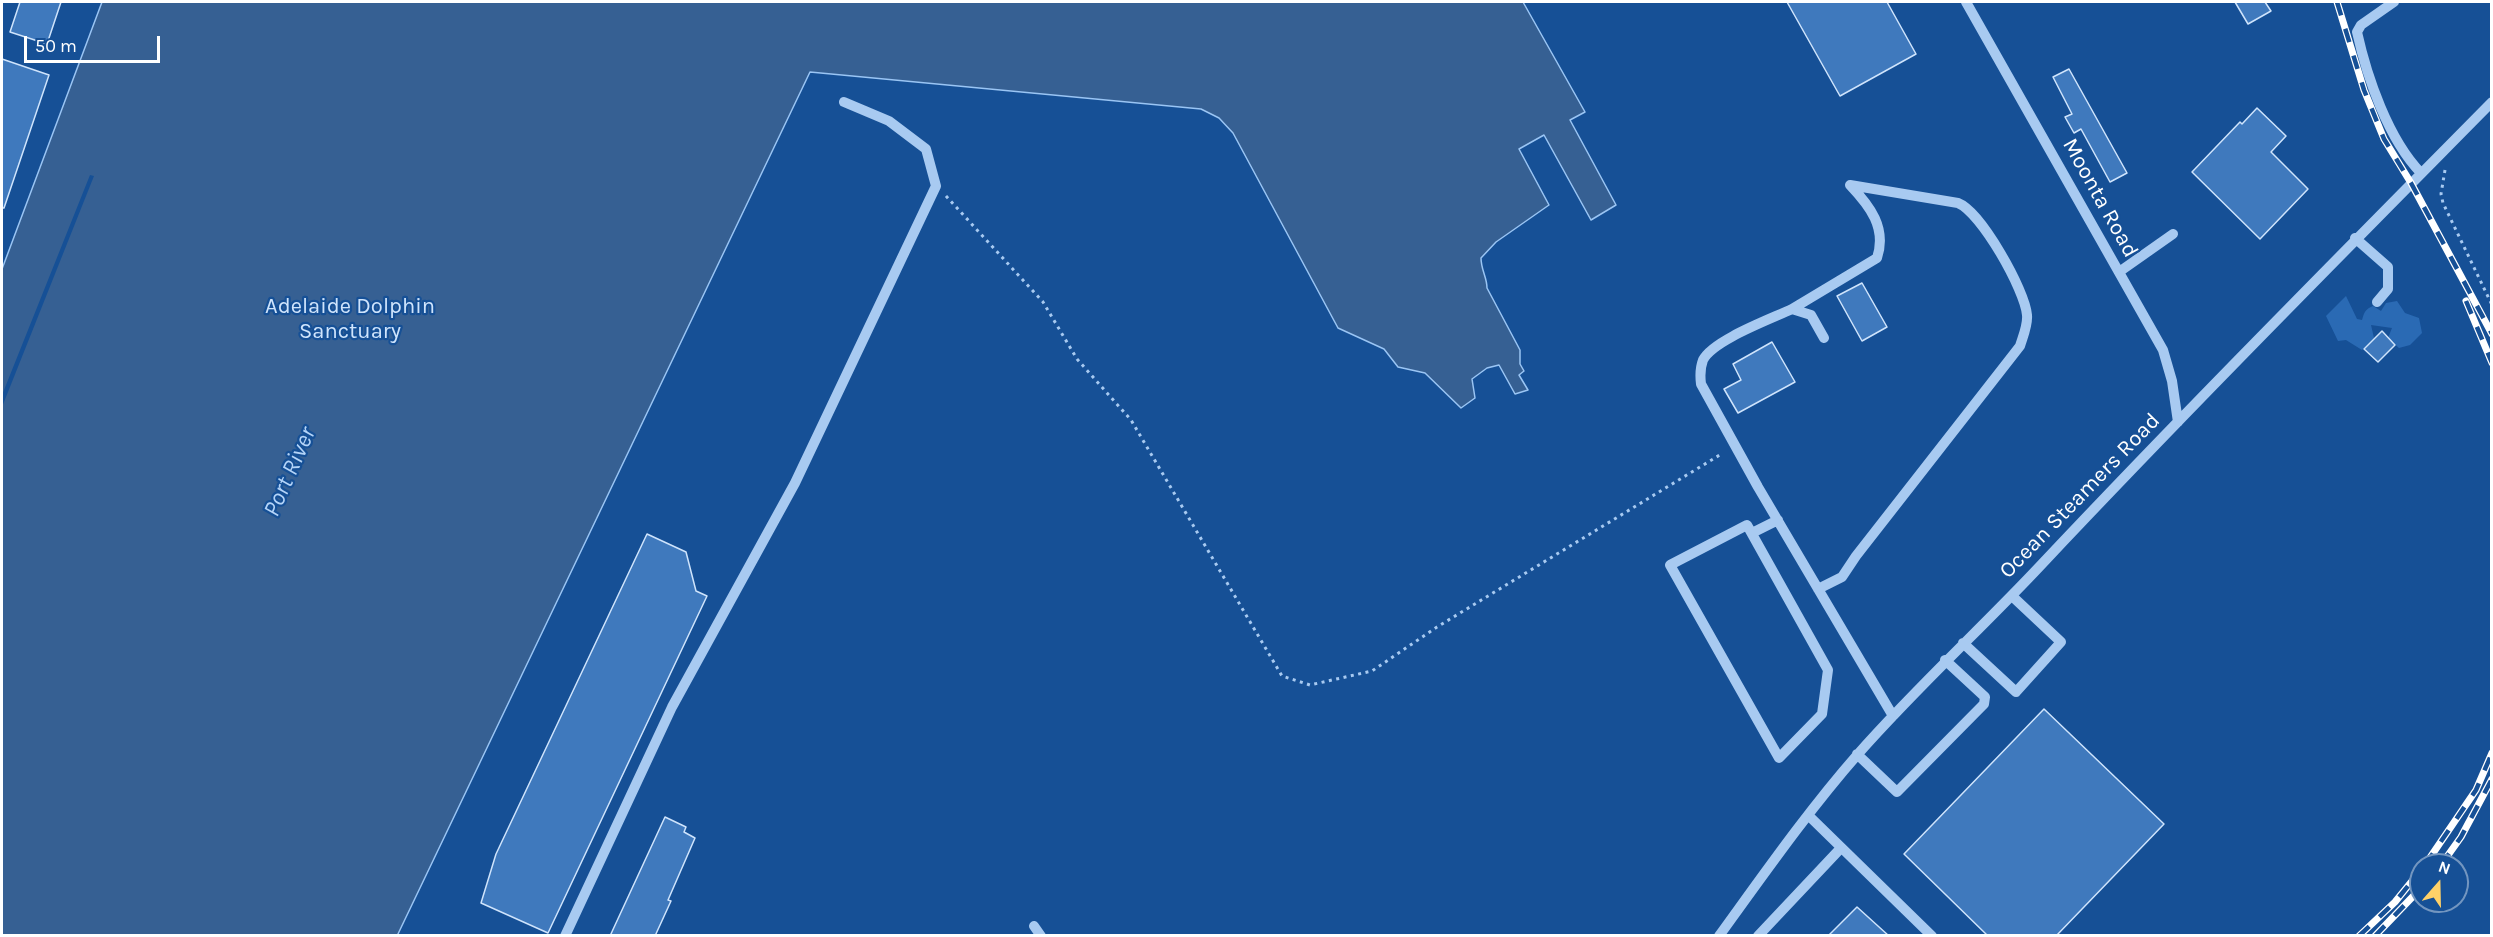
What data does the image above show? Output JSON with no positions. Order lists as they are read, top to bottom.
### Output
{
  "streets": {
    "street": ["Moonta Road", "Ocean Steamers Road"]
  },
  "crossings": [
    ["Moonta Road", "Ocean Steamers Road"]
  ],
  "water": ["Port River"],
  "parks": ["Adelaide Dolphin Sanctuary"],
  "scale_bar": "50 m",
  "north": "top"
}
